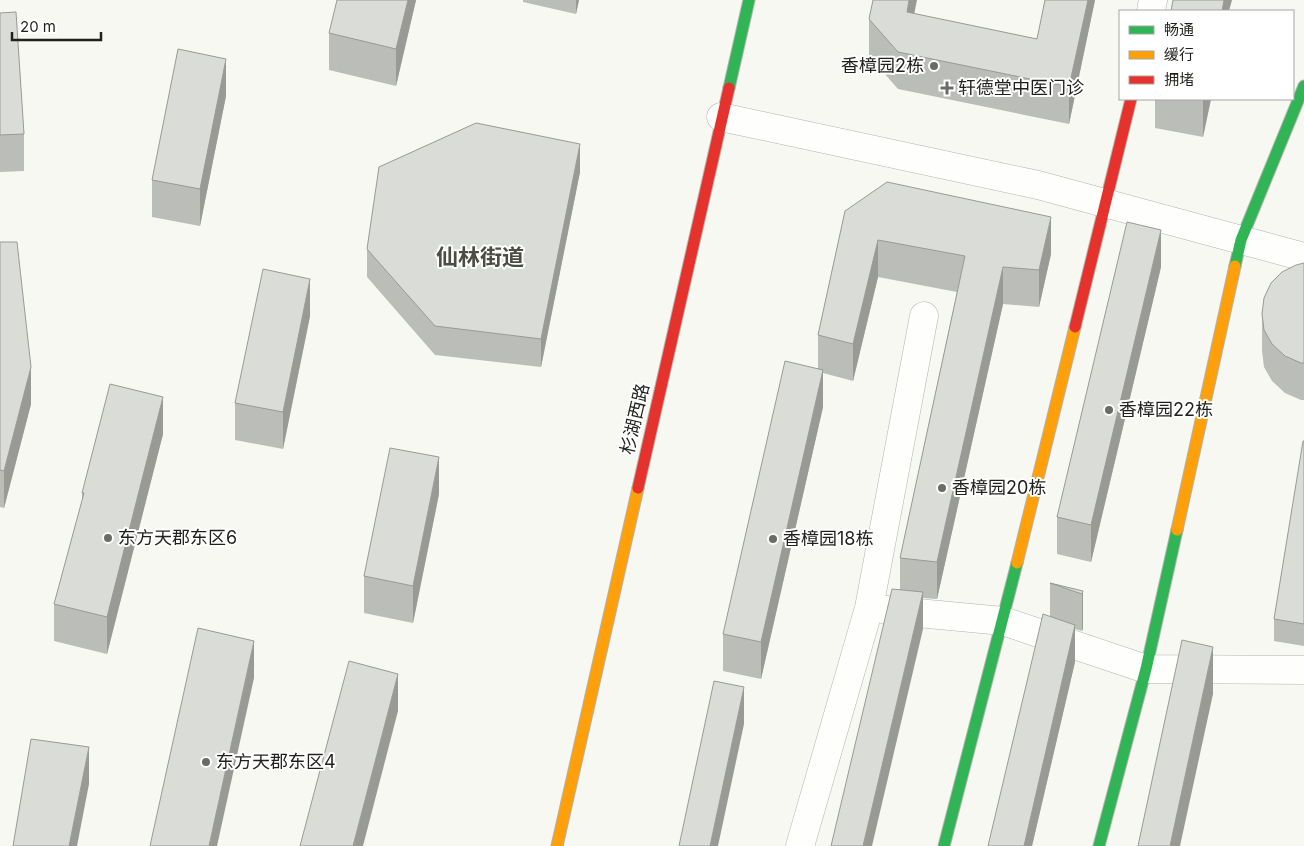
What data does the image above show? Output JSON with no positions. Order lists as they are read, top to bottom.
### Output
{
  "streets": {
    "street": ["杉湖西路"]
  },
  "districts": ["仙林街道"],
  "places": {
    "other": [
      "香樟园2栋",
      "香樟园22栋",
      "香樟园20栋",
      "东方天郡东区6",
      "香樟园18栋",
      "东方天郡东区4"
    ],
    "health": ["轩德堂中医门诊"]
  },
  "legend": ["畅通", "缓行", "拥堵"],
  "scale_bar": "20 m"
}
